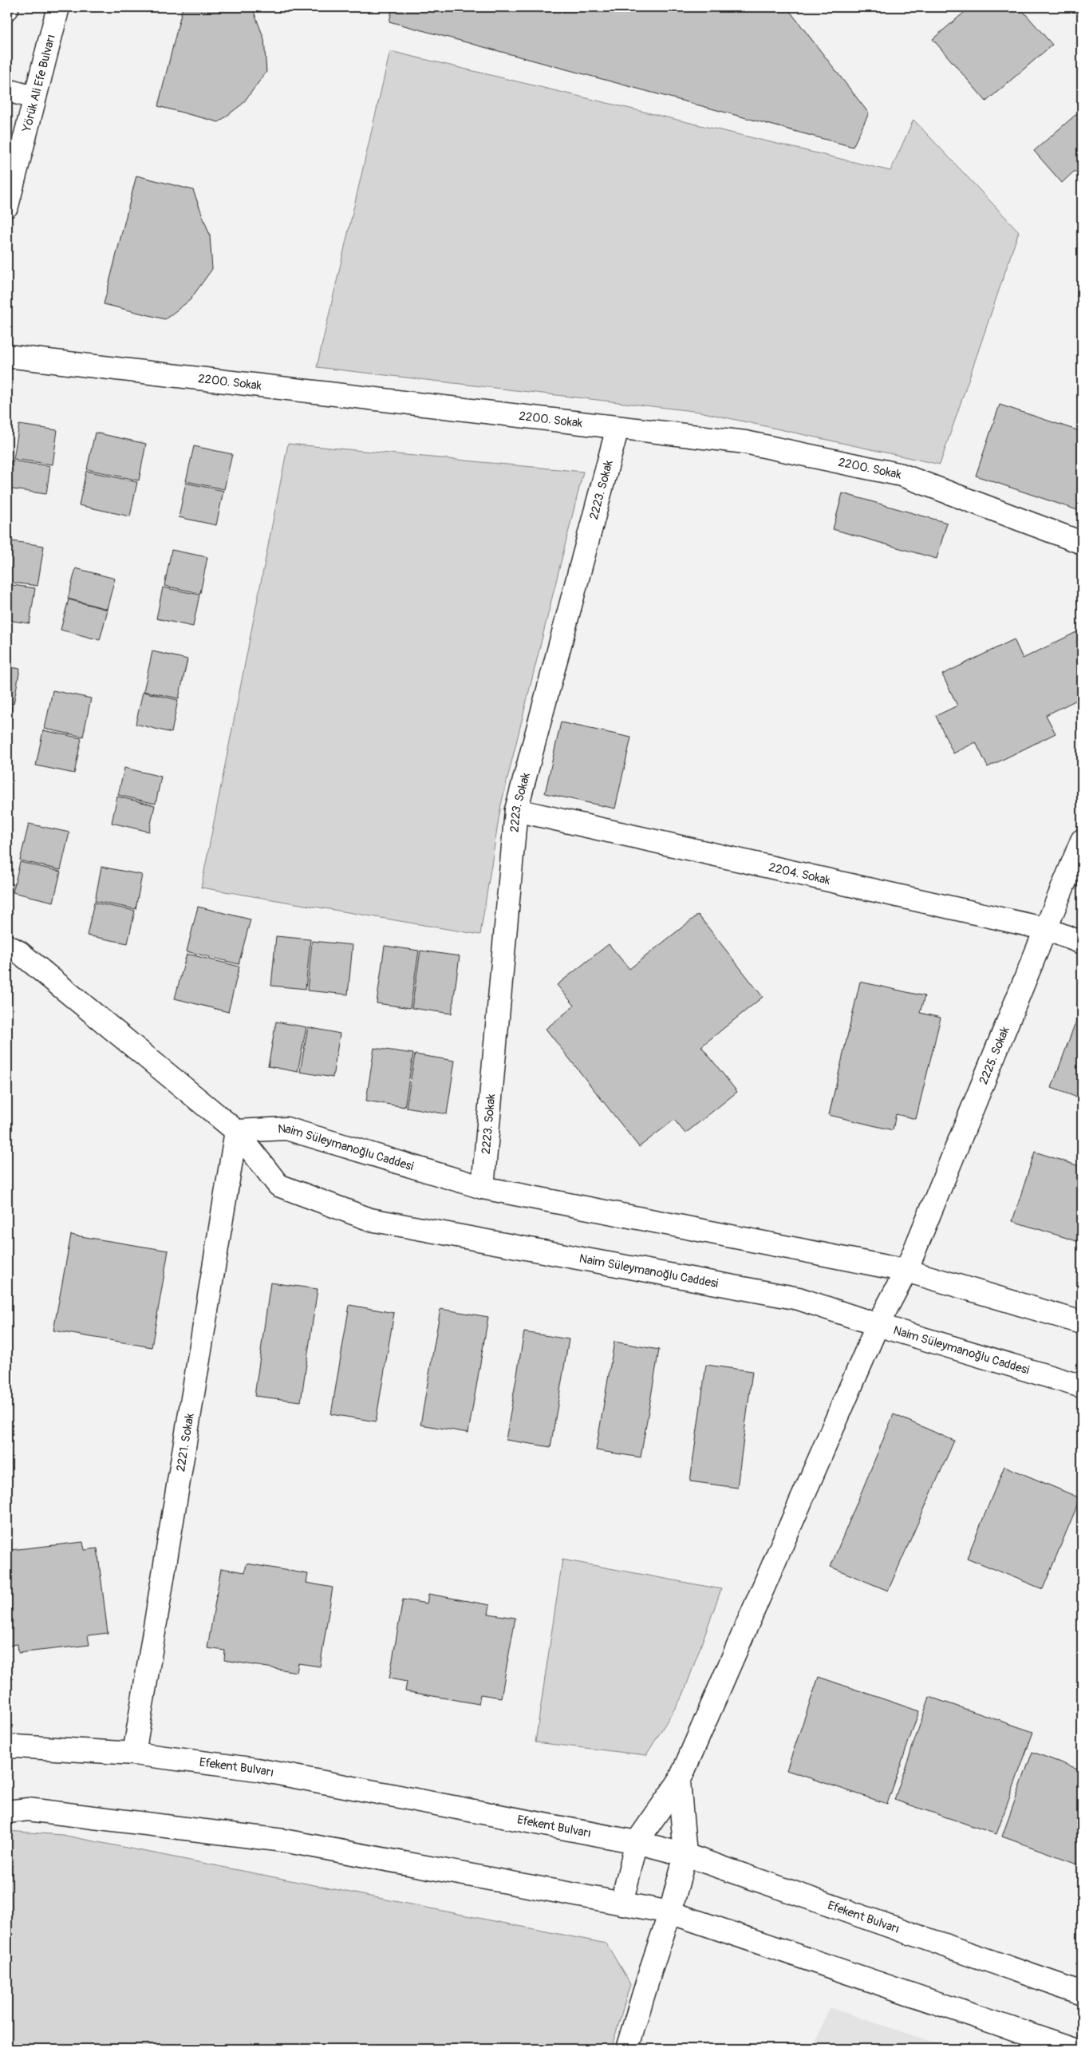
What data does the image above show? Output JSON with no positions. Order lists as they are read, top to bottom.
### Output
{
  "streets": {
    "street": [
      "Yörük Ali Efe Bulvarı",
      "2200. Sokak",
      "2223. Sokak",
      "2204. Sokak",
      "2225. Sokak",
      "Naim Süleymanoğlu Caddesi",
      "2221. Sokak",
      "Efekent Bulvarı"
    ]
  },
  "crossings": [
    ["2200. Sokak", "2223. Sokak"],
    ["2223. Sokak", "2204. Sokak"],
    ["2223. Sokak", "Naim Süleymanoğlu Caddesi"],
    ["2204. Sokak", "2225. Sokak"],
    ["2225. Sokak", "Naim Süleymanoğlu Caddesi"],
    ["2225. Sokak", "Efekent Bulvarı"],
    ["Naim Süleymanoğlu Caddesi", "2221. Sokak"],
    ["2221. Sokak", "Efekent Bulvarı"]
  ]
}
